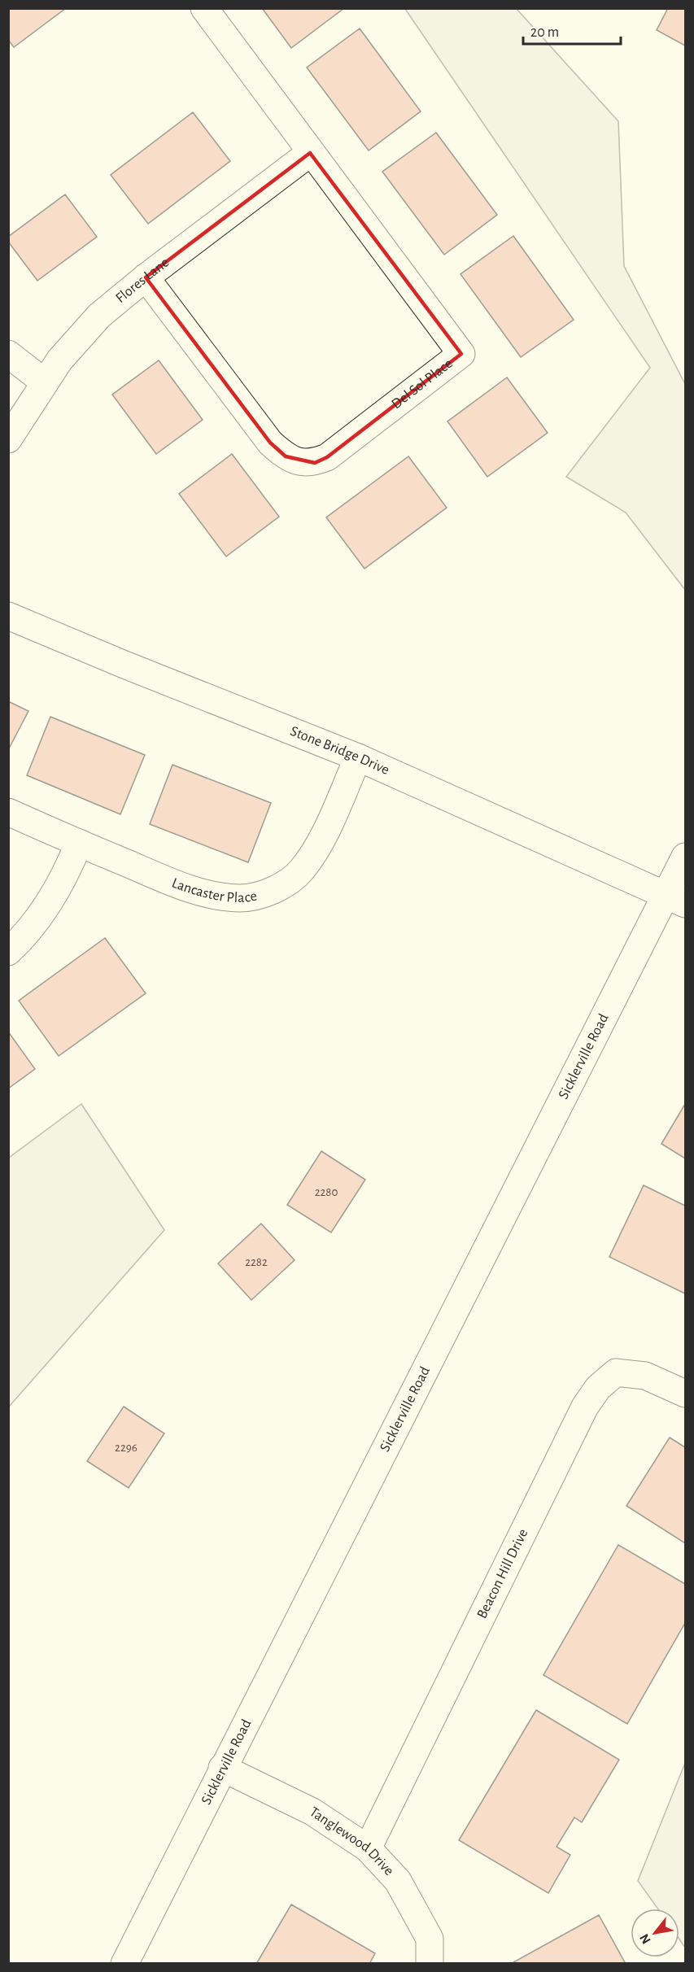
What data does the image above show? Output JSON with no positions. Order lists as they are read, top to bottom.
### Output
{
  "streets": {
    "street": [
      "Flores Lane",
      "Del Sol Place",
      "Stone Bridge Drive",
      "Lancaster Place",
      "Sicklerville Road",
      "Beacon Hill Drive",
      "Tanglewood Drive"
    ]
  },
  "crossings": [
    ["Flores Lane", "Del Sol Place"],
    ["Stone Bridge Drive", "Lancaster Place"],
    ["Stone Bridge Drive", "Sicklerville Road"],
    ["Sicklerville Road", "Tanglewood Drive"],
    ["Beacon Hill Drive", "Tanglewood Drive"]
  ],
  "house_numbers": ["2280", "2282", "2296"],
  "scale_bar": "20 m",
  "north": "bottom left"
}
